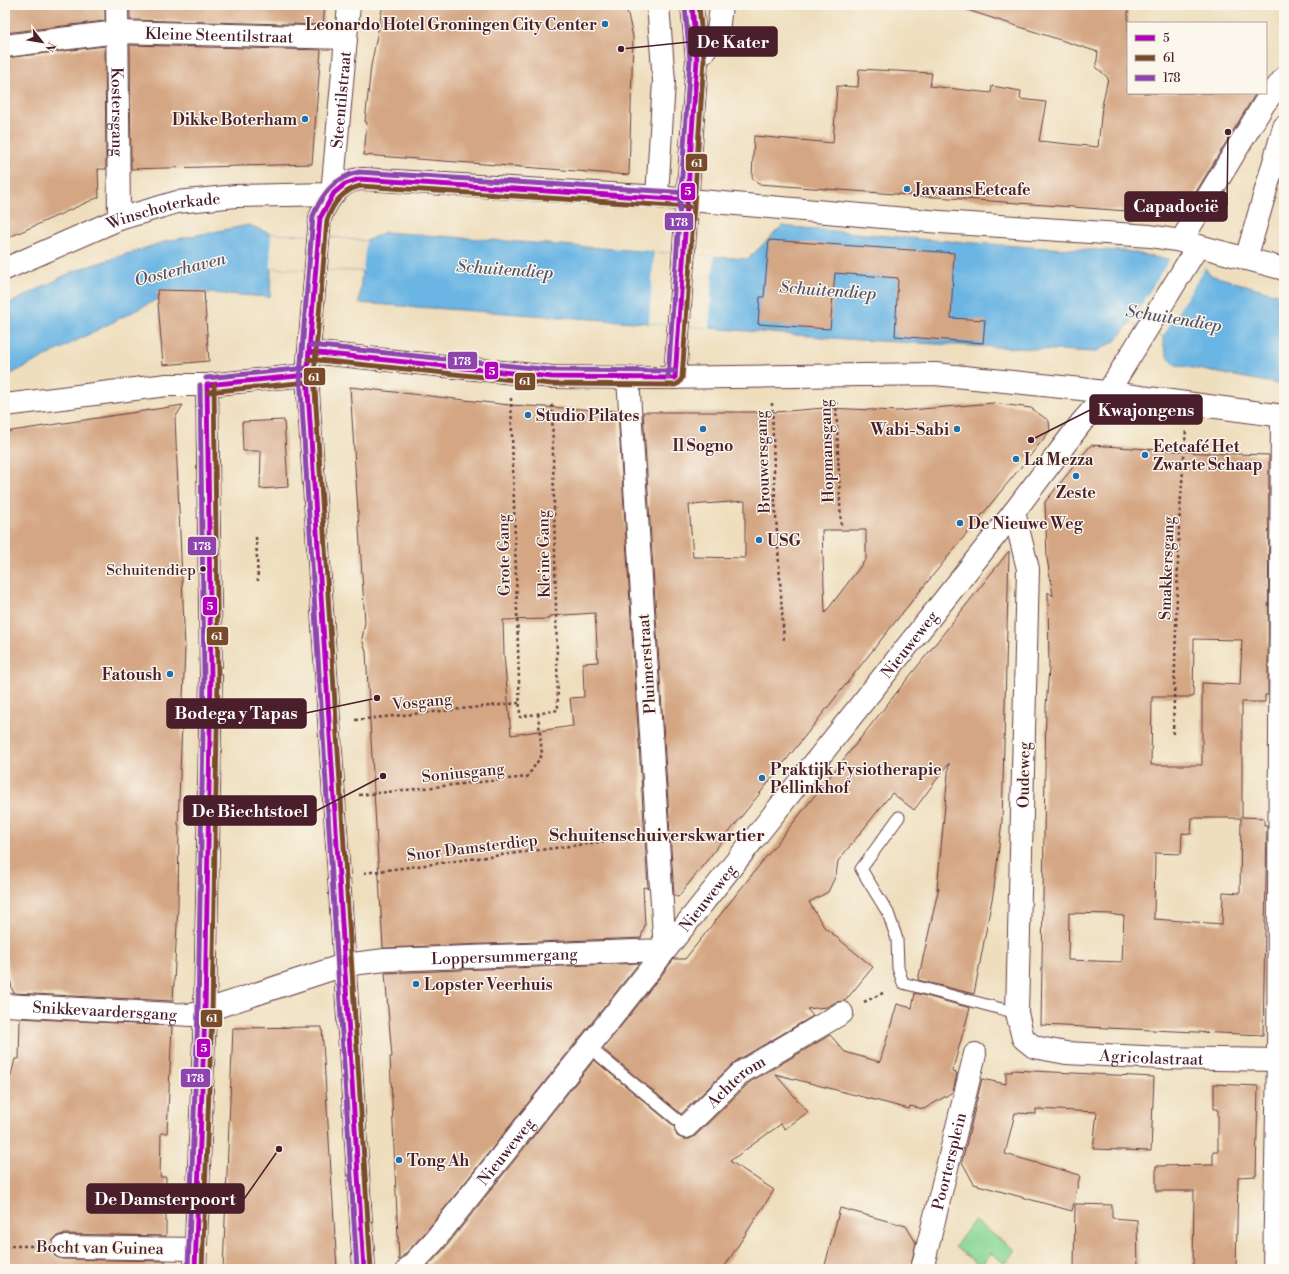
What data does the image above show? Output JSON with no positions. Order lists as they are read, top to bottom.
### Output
{
  "streets": {
    "street": [
      "Kleine Steentilstraat",
      "Steentilstraat",
      "Kostersgang",
      "Winschoterkade",
      "Nieuweweg",
      "Pluimerstraat",
      "Oudeweg",
      "Loppersummergang",
      "Snikkevaardersgang",
      "Agricolastraat",
      "Achterom",
      "Poortersplein",
      "Bocht van Guinea"
    ],
    "path": [
      "Hopmansgang",
      "Brouwersgang",
      "Kleine Gang",
      "Grote Gang",
      "Smakkersgang",
      "Vosgang",
      "Soniusgang",
      "Snor Damsterdiep"
    ]
  },
  "crossings": [
    ["Kleine Steentilstraat", "Steentilstraat"],
    ["Kleine Steentilstraat", "Kostersgang"],
    ["Steentilstraat", "Winschoterkade"],
    ["Kostersgang", "Winschoterkade"],
    ["Kleine Gang", "Grote Gang"],
    ["Kleine Gang", "Soniusgang"],
    ["Grote Gang", "Vosgang"],
    ["Grote Gang", "Soniusgang"],
    ["Nieuweweg", "Pluimerstraat"],
    ["Nieuweweg", "Oudeweg"],
    ["Nieuweweg", "Loppersummergang"],
    ["Nieuweweg", "Achterom"],
    ["Pluimerstraat", "Snor Damsterdiep"],
    ["Pluimerstraat", "Loppersummergang"],
    ["Oudeweg", "Agricolastraat"],
    ["Loppersummergang", "Snikkevaardersgang"]
  ],
  "districts": ["Schuitenschuiverskwartier"],
  "water": ["Oosterhaven", "Schuitendiep"],
  "places": [
    "Leonardo Hotel Groningen City Center",
    "De Kater",
    "Dikke Boterham",
    "Capadocië",
    "Javaans Eetcafe",
    "Studio Pilates",
    "Il Sogno",
    "Wabi-Sabi",
    "Kwajongens",
    "Eetcafé Het Zwarte Schaap",
    "La Mezza",
    "Zeste",
    "De Nieuwe Weg",
    "USG",
    "Schuitendiep",
    "Fatoush",
    "Bodega y Tapas",
    "De Biechtstoel",
    "Praktijk Fysiotherapie Pellinkhof",
    "Lopster Veerhuis",
    "De Damsterpoort",
    "Tong Ah"
  ],
  "lines": ["transit line 5", "transit line 61", "transit line 178"],
  "legend": ["5", "61", "178"],
  "north": "bottom right"
}
